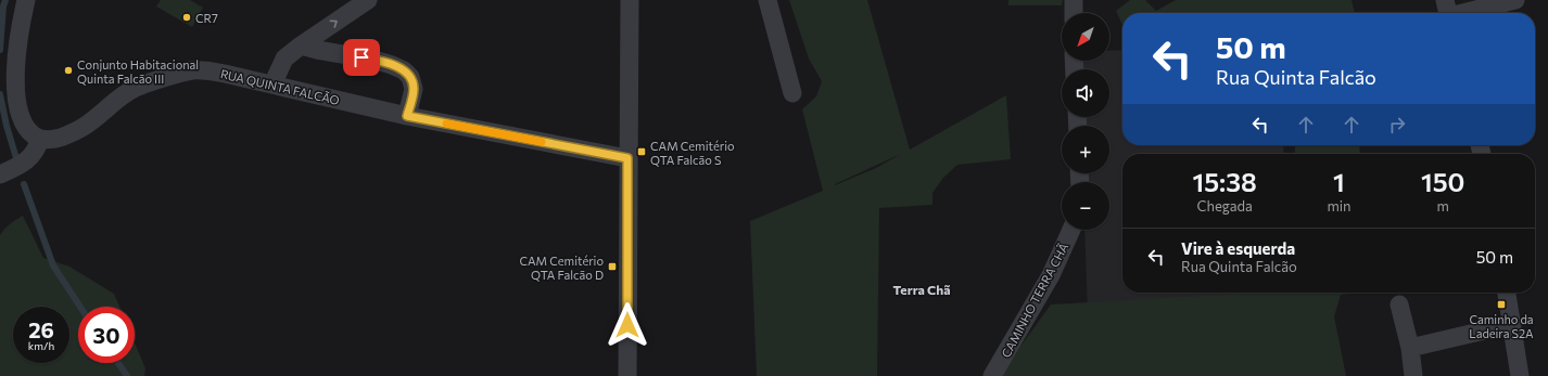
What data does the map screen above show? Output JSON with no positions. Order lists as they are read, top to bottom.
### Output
{
  "streets": {
    "street": ["RUA QUINTA FALCÃO", "CAMINHO TERRA CHÃ"]
  },
  "districts": ["Terra Chã"],
  "places": {
    "other": ["CR7", "Conjunto Habitacional Quinta Falcão III"],
    "transit": ["CAM Cemitério QTA Falcão S", "CAM Cemitério QTA Falcão D", "Caminho da Ladeira S2A"]
  },
  "north": "bottom left",
  "page": {
    "map_buttons": ["+", "−"],
    "turn": ["50 m", "Rua Quinta Falcão"],
    "eta": [
      "15:38",
      "Chegada",
      "1",
      "min",
      "150",
      "m"
    ],
    "list": [
      {
        "name": "Vire à esquerda",
        "note": "Rua Quinta Falcão",
        "value": "50 m"
      }
    ],
    "speed": "26 km/h",
    "limit": "30"
  }
}
